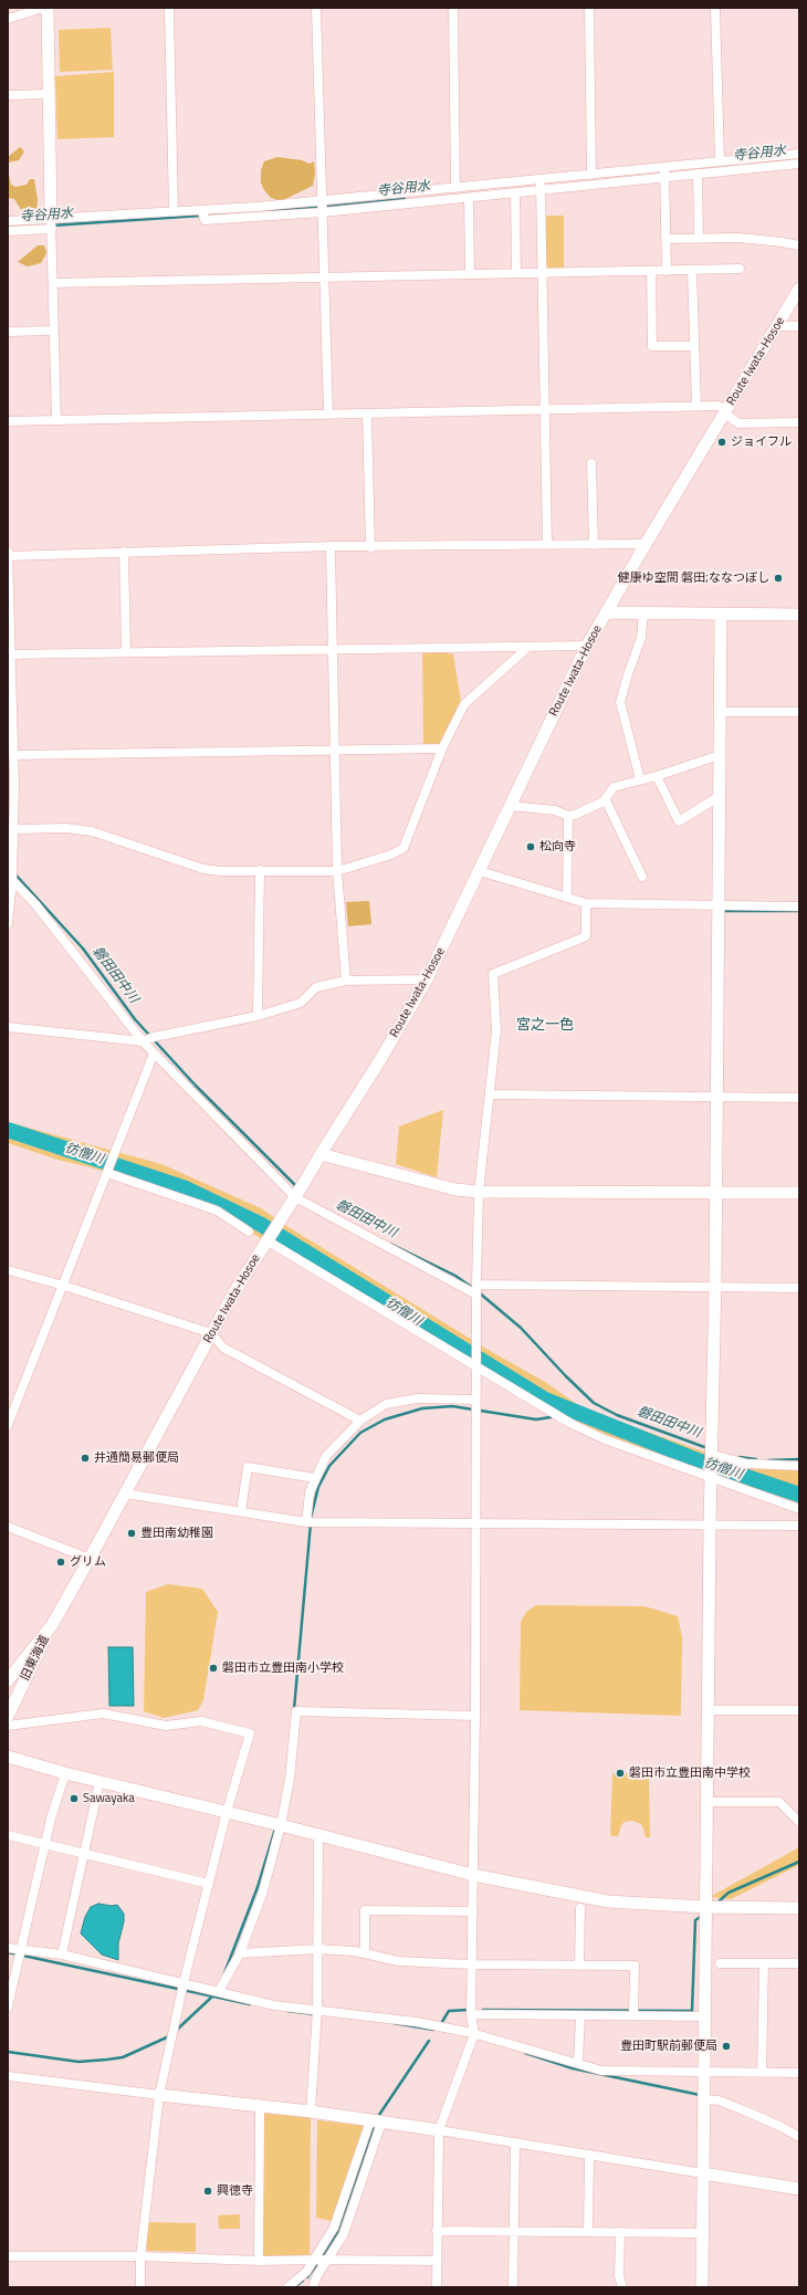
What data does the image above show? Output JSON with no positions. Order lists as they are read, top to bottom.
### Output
{
  "streets": {
    "street": ["Route Iwata-Hosoe", "旧東海道"]
  },
  "crossings": [
    ["Route Iwata-Hosoe", "旧東海道"]
  ],
  "districts": ["宮之一色"],
  "water": ["寺谷用水", "磐田田中川", "彷僧川"],
  "places": [
    "ジョイフル",
    "健康ゆ空間 磐田;ななつぼし",
    "松向寺",
    "井通簡易郵便局",
    "豊田南幼稚園",
    "グリム",
    "磐田市立豊田南小学校",
    "磐田市立豊田南中学校",
    "Sawayaka",
    "豊田町駅前郵便局",
    "興徳寺"
  ]
}
